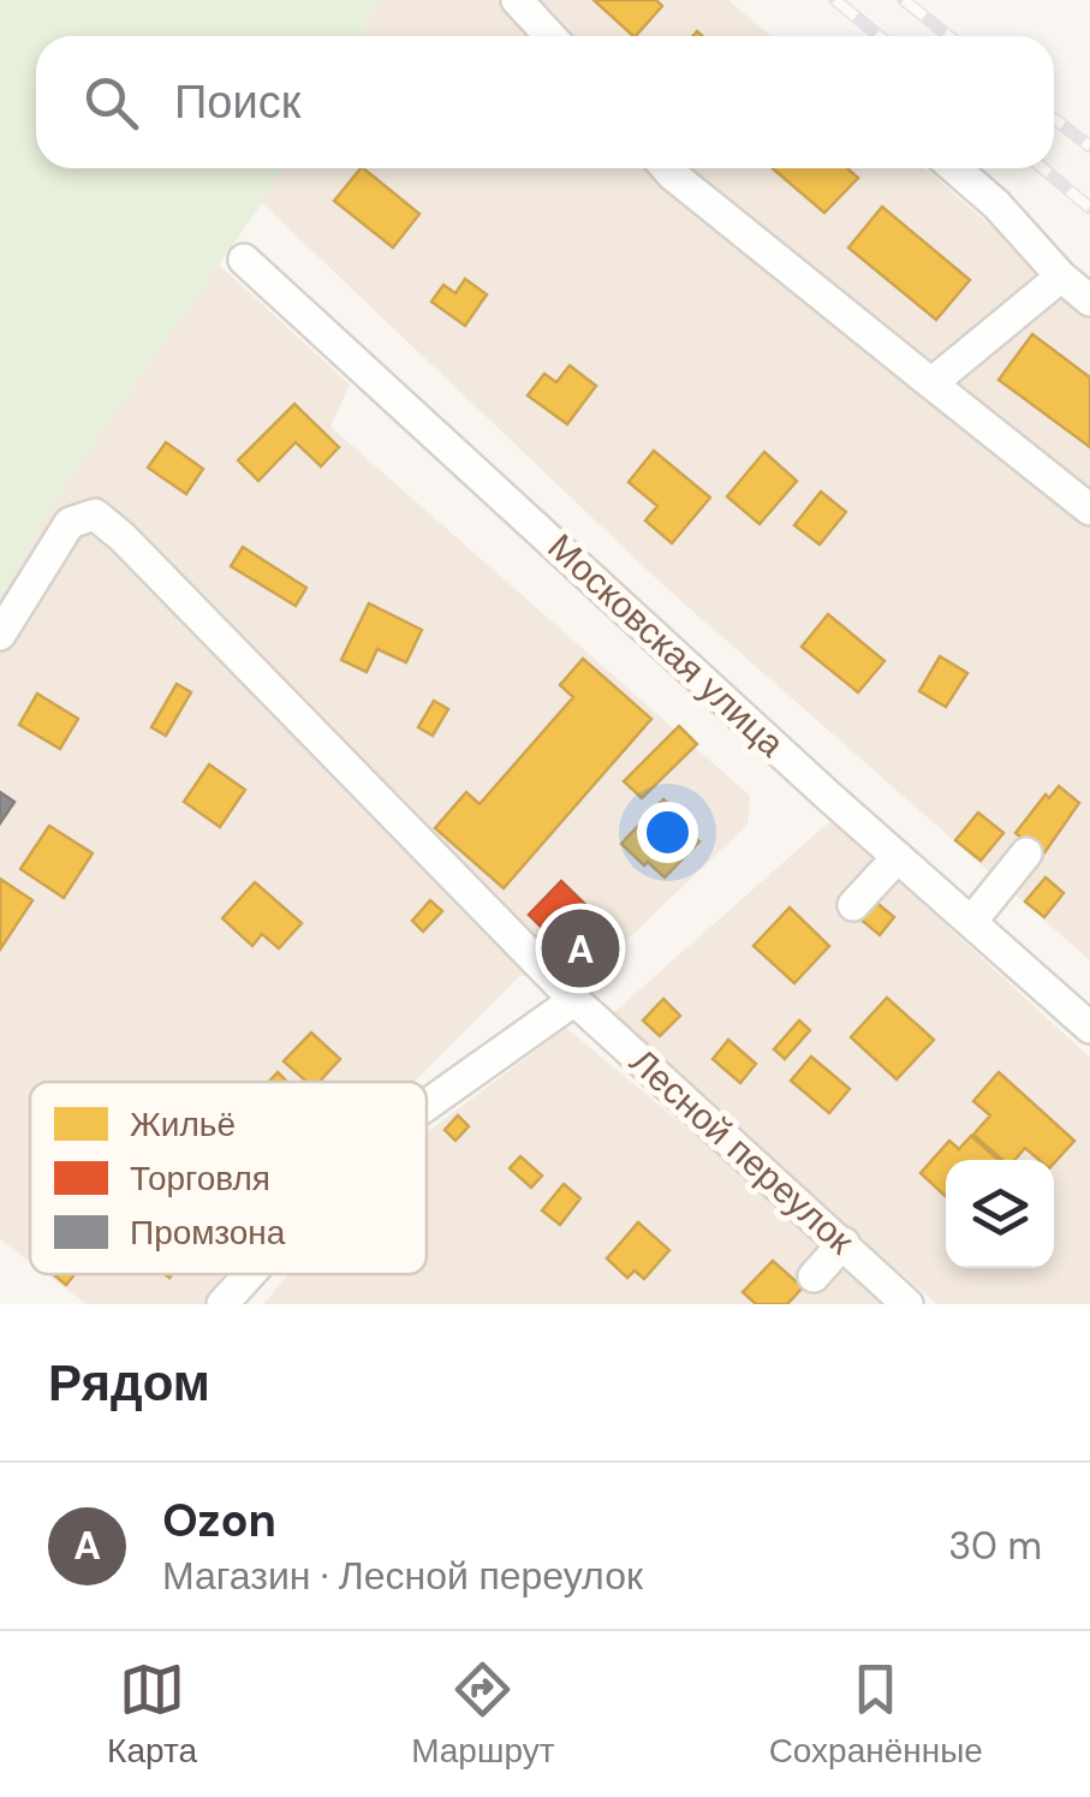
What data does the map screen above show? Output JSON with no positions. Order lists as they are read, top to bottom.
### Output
{
  "streets": {
    "street": ["Московская улица", "Лесной переулок"]
  },
  "legend": ["Жильё", "Торговля", "Промзона"],
  "page": {
    "search": "Поиск",
    "pins": "A",
    "heading": "Рядом",
    "list": [
      {
        "mark": "A",
        "name": "Ozon",
        "note": "Магазин · Лесной переулок",
        "value": "30 m"
      }
    ],
    "nav": ["Карта", "Маршрут", "Сохранённые"]
  }
}
